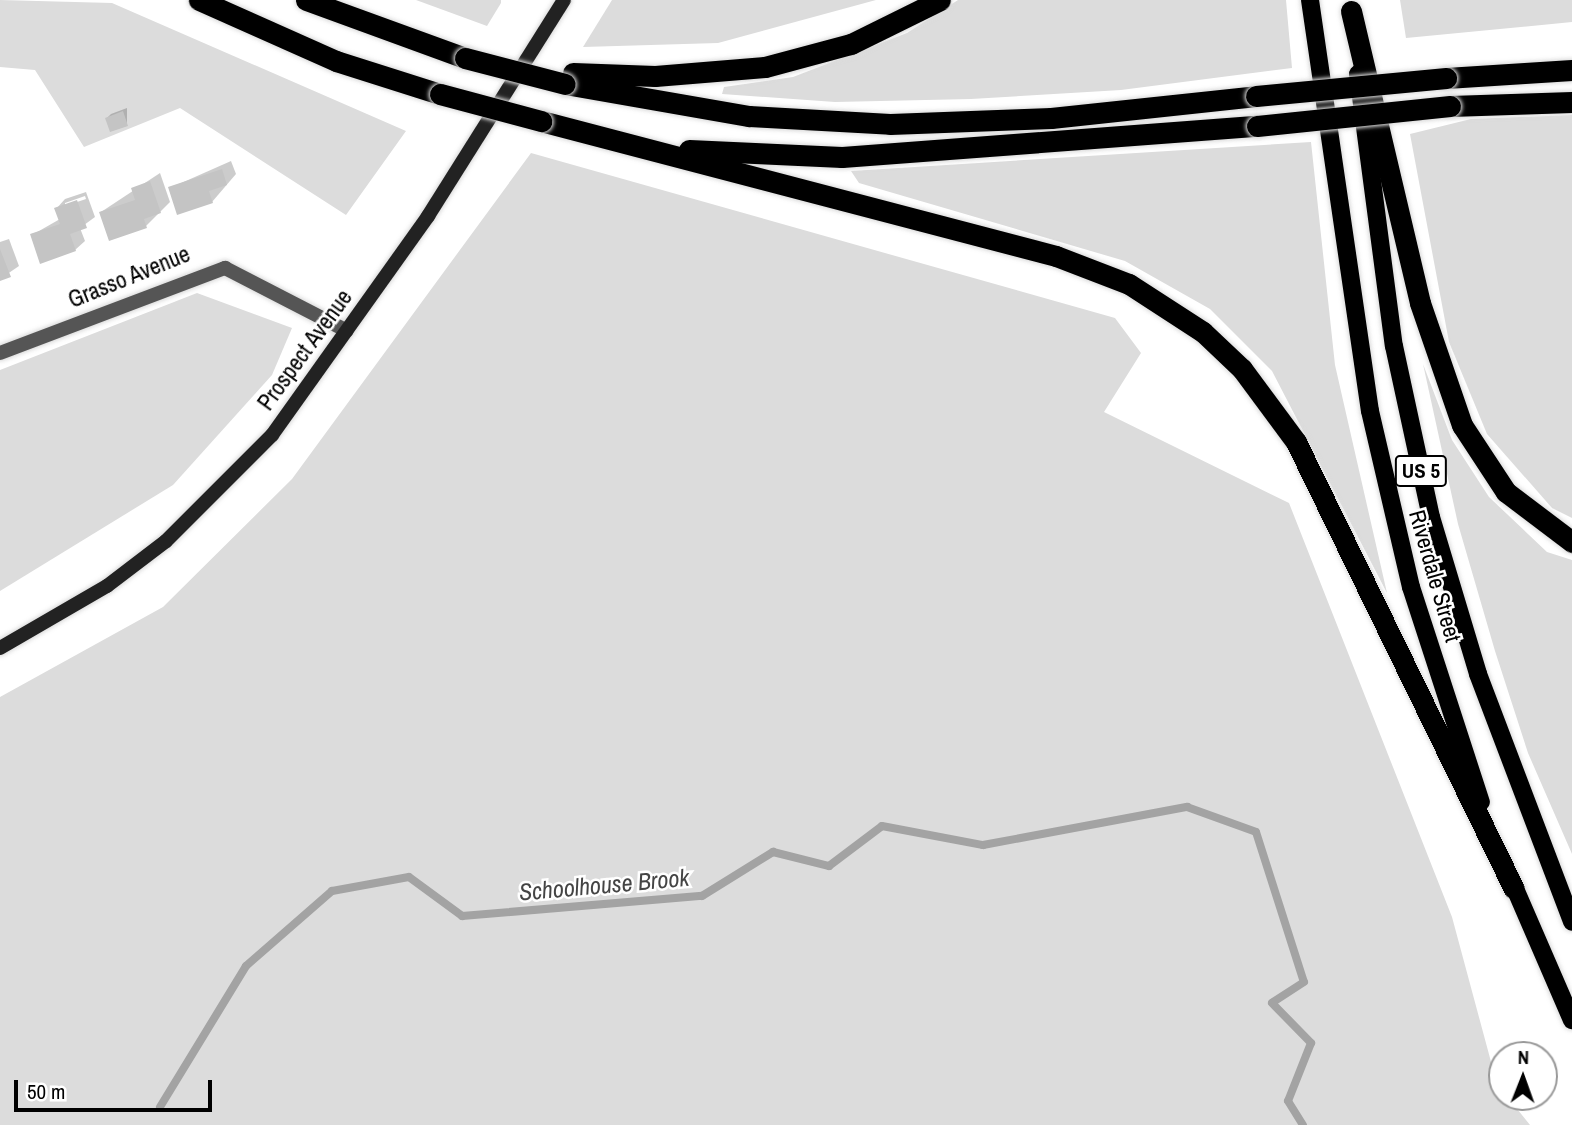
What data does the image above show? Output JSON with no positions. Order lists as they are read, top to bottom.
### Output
{
  "streets": {
    "main road": ["US 5", "Riverdale Street"],
    "street": ["Grasso Avenue", "Prospect Avenue"]
  },
  "crossings": [
    ["Grasso Avenue", "Prospect Avenue"]
  ],
  "water": ["Schoolhouse Brook"],
  "scale_bar": "50 m",
  "north": "top"
}
